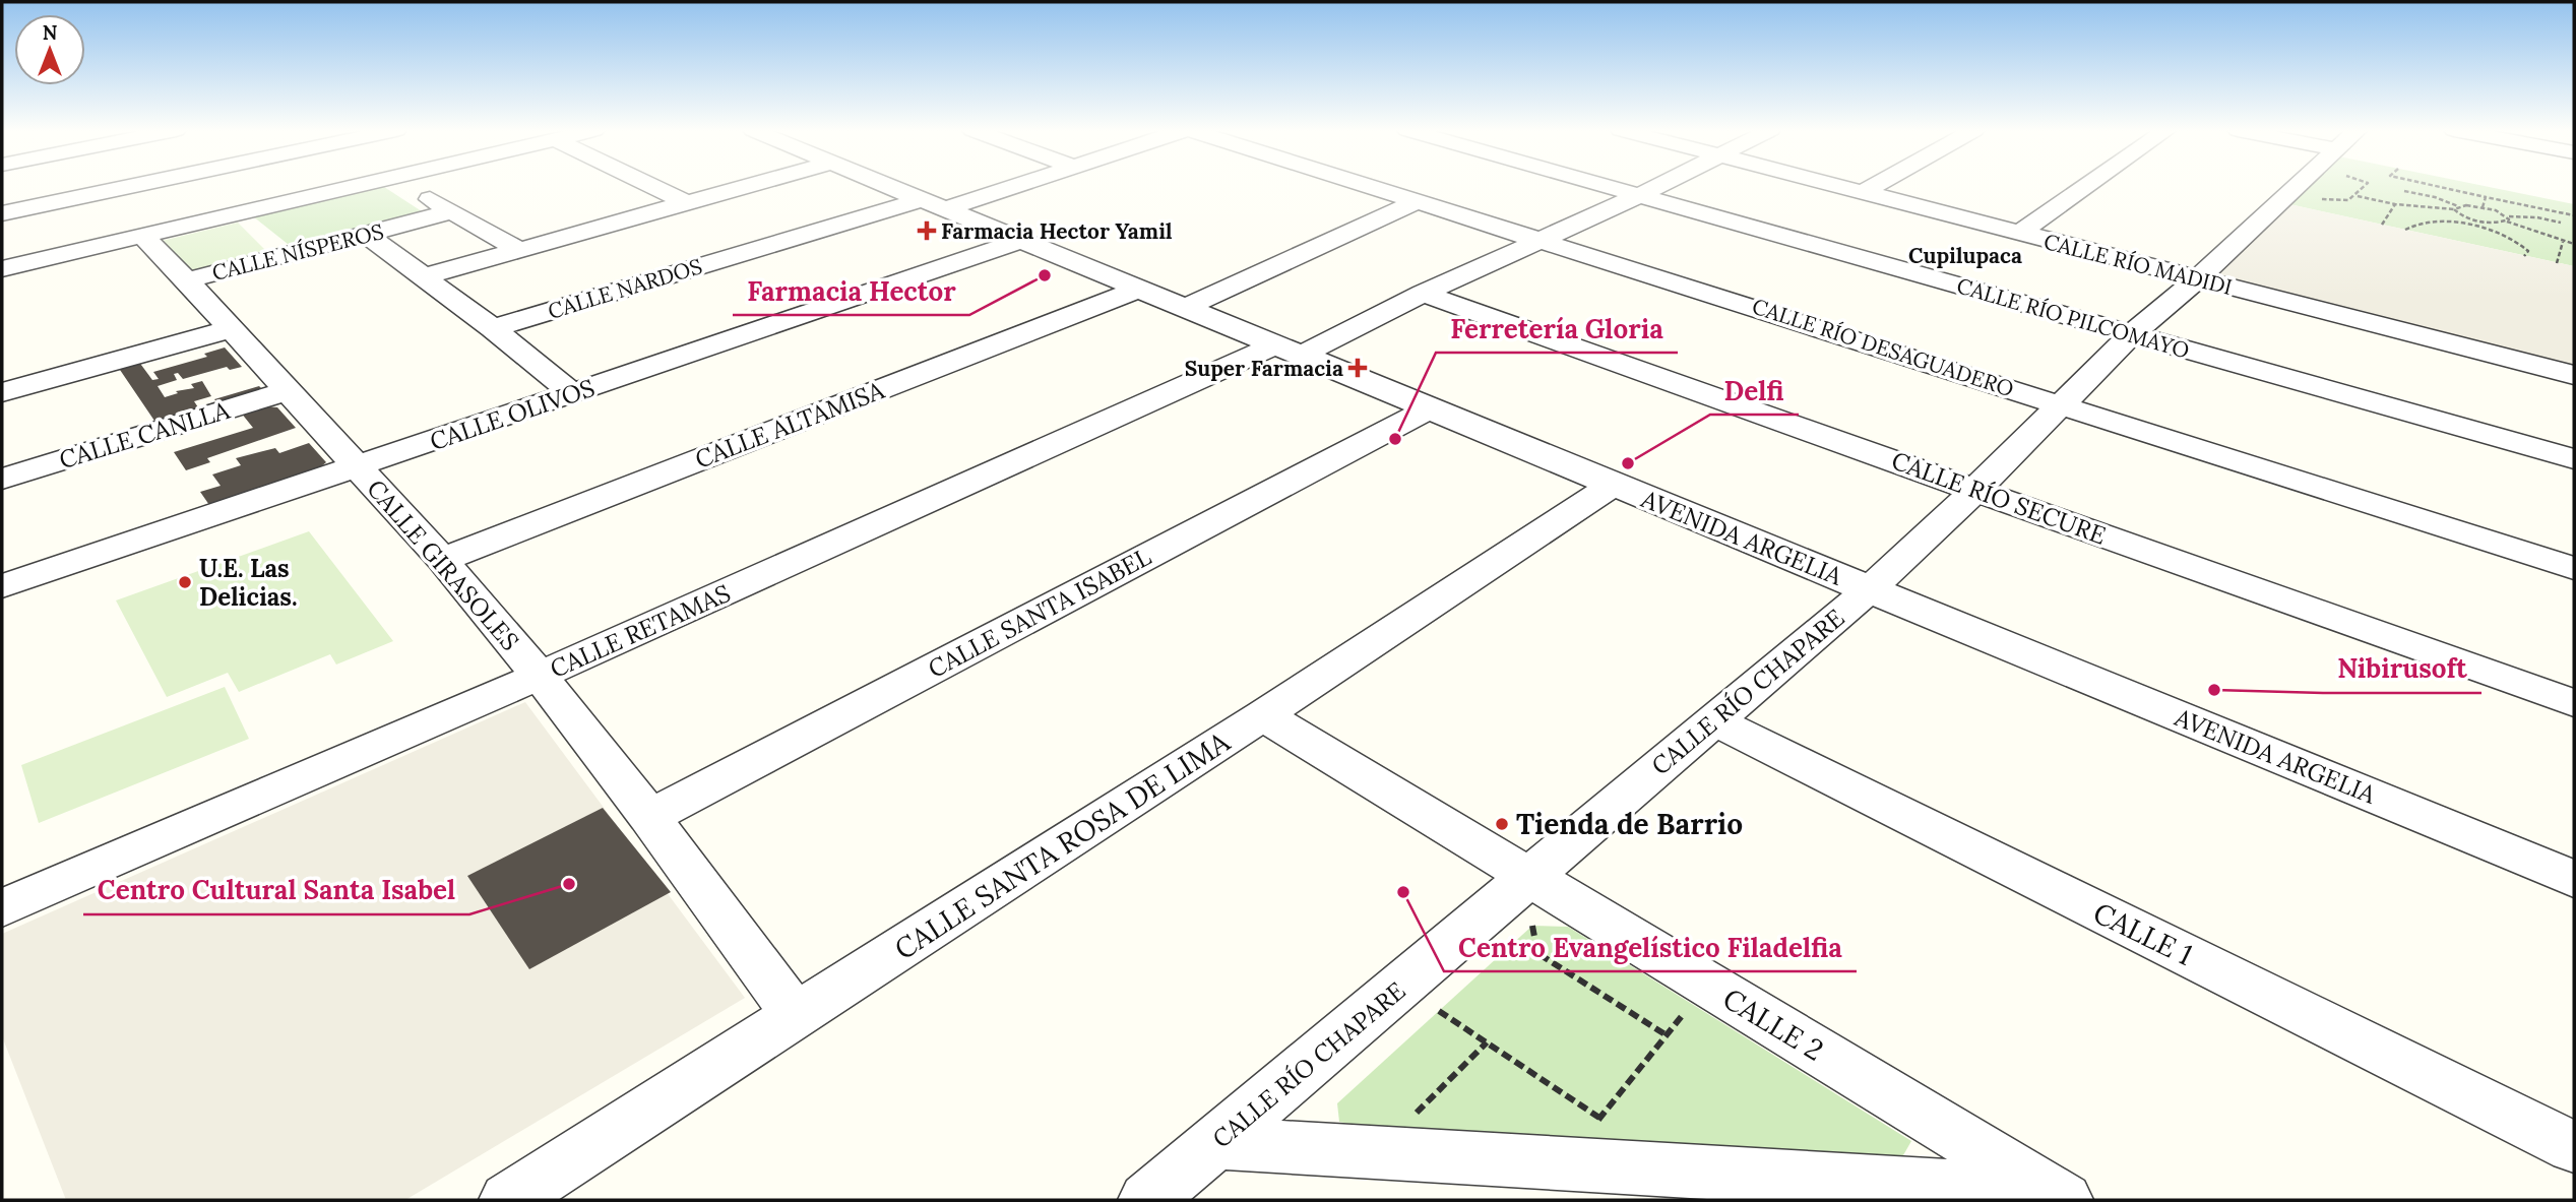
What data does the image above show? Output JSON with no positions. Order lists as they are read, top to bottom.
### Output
{
  "streets": {
    "street": [
      "CALLE NÍSPEROS",
      "CALLE RÍO MADIDI",
      "CALLE NARDOS",
      "CALLE RÍO PILCOMAYO",
      "CALLE RÍO DESAGUADERO",
      "CALLE OLIVOS",
      "CALLE ALTAMISA",
      "CALLE CANLLA",
      "CALLE RÍO SECURE",
      "AVENIDA ARGELIA",
      "CALLE GIRASOLES",
      "CALLE SANTA ISABEL",
      "CALLE RETAMAS",
      "CALLE RÍO CHAPARE",
      "CALLE SANTA ROSA DE LIMA",
      "CALLE 1",
      "CALLE 2"
    ]
  },
  "crossings": [
    ["CALLE NÍSPEROS", "CALLE GIRASOLES"],
    ["CALLE RÍO MADIDI", "CALLE RÍO CHAPARE"],
    ["CALLE NARDOS", "AVENIDA ARGELIA"],
    ["CALLE RÍO PILCOMAYO", "CALLE RETAMAS"],
    ["CALLE RÍO PILCOMAYO", "CALLE RÍO CHAPARE"],
    ["CALLE RÍO DESAGUADERO", "CALLE RETAMAS"],
    ["CALLE RÍO DESAGUADERO", "CALLE RÍO CHAPARE"],
    ["CALLE OLIVOS", "AVENIDA ARGELIA"],
    ["CALLE OLIVOS", "CALLE GIRASOLES"],
    ["CALLE ALTAMISA", "AVENIDA ARGELIA"],
    ["CALLE ALTAMISA", "CALLE GIRASOLES"],
    ["CALLE CANLLA", "CALLE GIRASOLES"],
    ["CALLE RÍO SECURE", "CALLE RETAMAS"],
    ["CALLE RÍO SECURE", "CALLE RÍO CHAPARE"],
    ["AVENIDA ARGELIA", "CALLE SANTA ISABEL"],
    ["AVENIDA ARGELIA", "CALLE RETAMAS"],
    ["AVENIDA ARGELIA", "CALLE RÍO CHAPARE"],
    ["AVENIDA ARGELIA", "CALLE SANTA ROSA DE LIMA"],
    ["CALLE GIRASOLES", "CALLE SANTA ISABEL"],
    ["CALLE GIRASOLES", "CALLE RETAMAS"],
    ["CALLE GIRASOLES", "CALLE SANTA ROSA DE LIMA"],
    ["CALLE RÍO CHAPARE", "CALLE 1"],
    ["CALLE RÍO CHAPARE", "CALLE 2"],
    ["CALLE SANTA ROSA DE LIMA", "CALLE 2"]
  ],
  "districts": ["Cupilupaca"],
  "places": {
    "health": ["Farmacia Hector Yamil", "Super Farmacia"],
    "other": [
      "Farmacia Hector",
      "Ferretería Gloria",
      "Delfi",
      "U.E. Las Delicias.",
      "Nibirusoft",
      "Tienda de Barrio",
      "Centro Cultural Santa Isabel",
      "Centro Evangelístico Filadelfia"
    ]
  },
  "north": "top"
}
